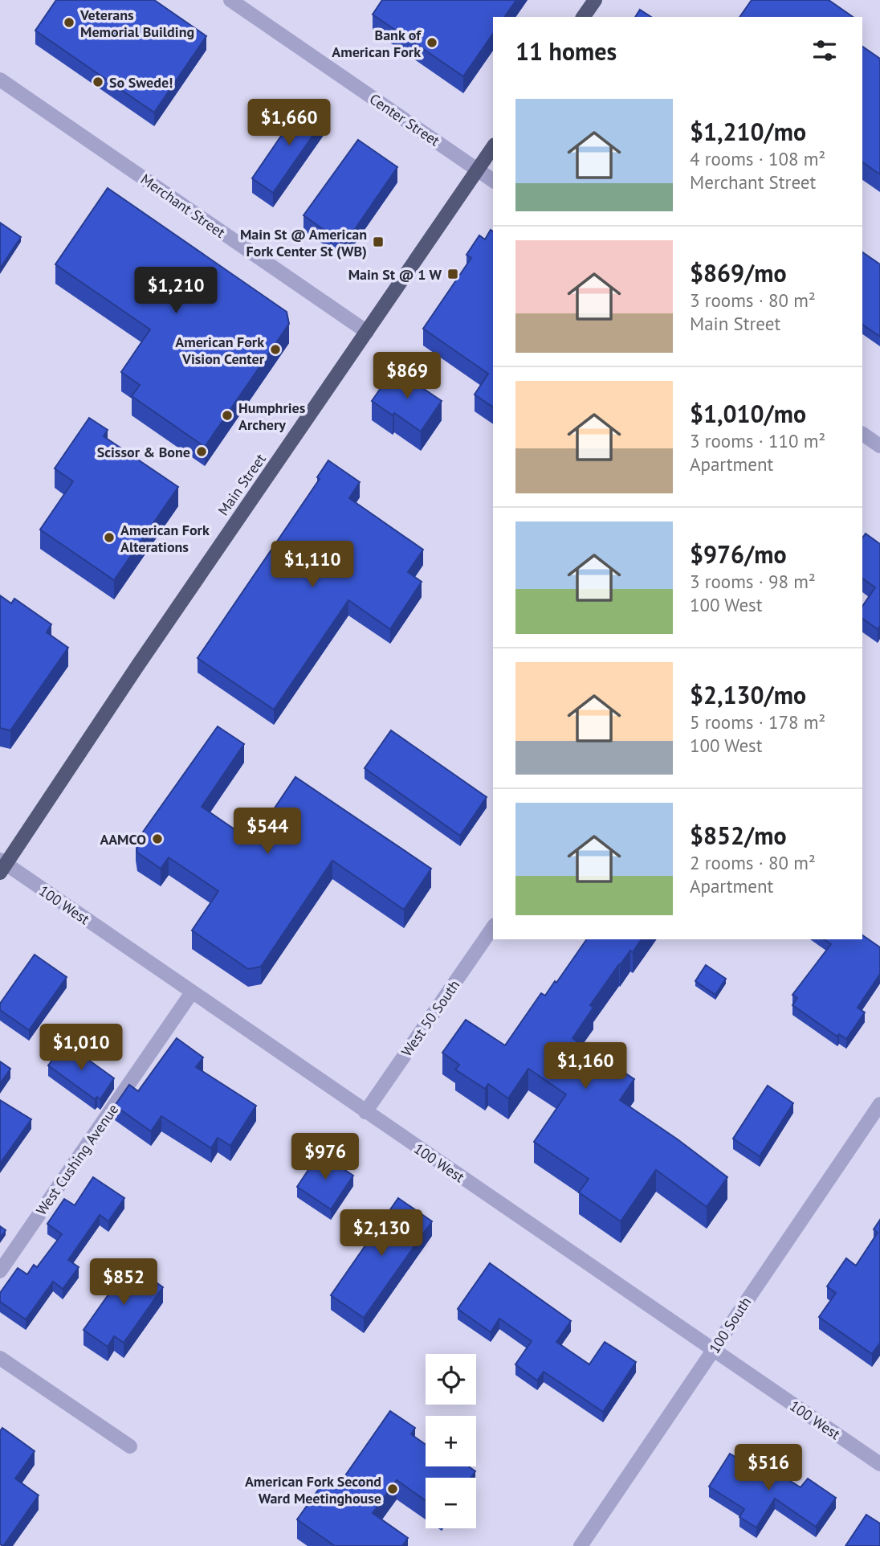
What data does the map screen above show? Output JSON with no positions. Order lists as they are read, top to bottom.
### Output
{
  "streets": {
    "main road": ["Main Street"],
    "street": [
      "Center Street",
      "Merchant Street",
      "100 West",
      "West 50 South",
      "West Cushing Avenue",
      "100 South"
    ]
  },
  "crossings": [
    ["Center Street", "Main Street"],
    ["Merchant Street", "Main Street"],
    ["Main Street", "100 West"],
    ["100 West", "West 50 South"],
    ["100 West", "West Cushing Avenue"],
    ["100 West", "100 South"]
  ],
  "places": {
    "other": [
      "Veterans Memorial Building",
      "Bank of American Fork",
      "So Swede!",
      "American Fork Vision Center",
      "Humphries Archery",
      "Scissor & Bone",
      "American Fork Alterations",
      "AAMCO",
      "American Fork Second Ward Meetinghouse"
    ],
    "transit": ["Main St @ American Fork Center St (WB)", "Main St @ 1 W"]
  },
  "page": {
    "heading": "11 homes",
    "list": [
      {
        "name": "$1,210/mo",
        "note": "4 rooms · 108 m² · Merchant Street"
      },
      {
        "name": "$869/mo",
        "note": "3 rooms · 80 m² · Main Street"
      },
      {
        "name": "$1,010/mo",
        "note": "3 rooms · 110 m² · Apartment"
      },
      {
        "name": "$976/mo",
        "note": "3 rooms · 98 m² · 100 West"
      },
      {
        "name": "$2,130/mo",
        "note": "5 rooms · 178 m² · 100 West"
      },
      {
        "name": "$852/mo",
        "note": "2 rooms · 80 m² · Apartment"
      }
    ],
    "price": [
      "$1,660",
      "$1,210",
      "$869",
      "$1,110",
      "$544",
      "$1,010",
      "$1,160",
      "$976",
      "$2,130",
      "$852",
      "$516"
    ],
    "map_buttons": ["+", "−"]
  }
}
